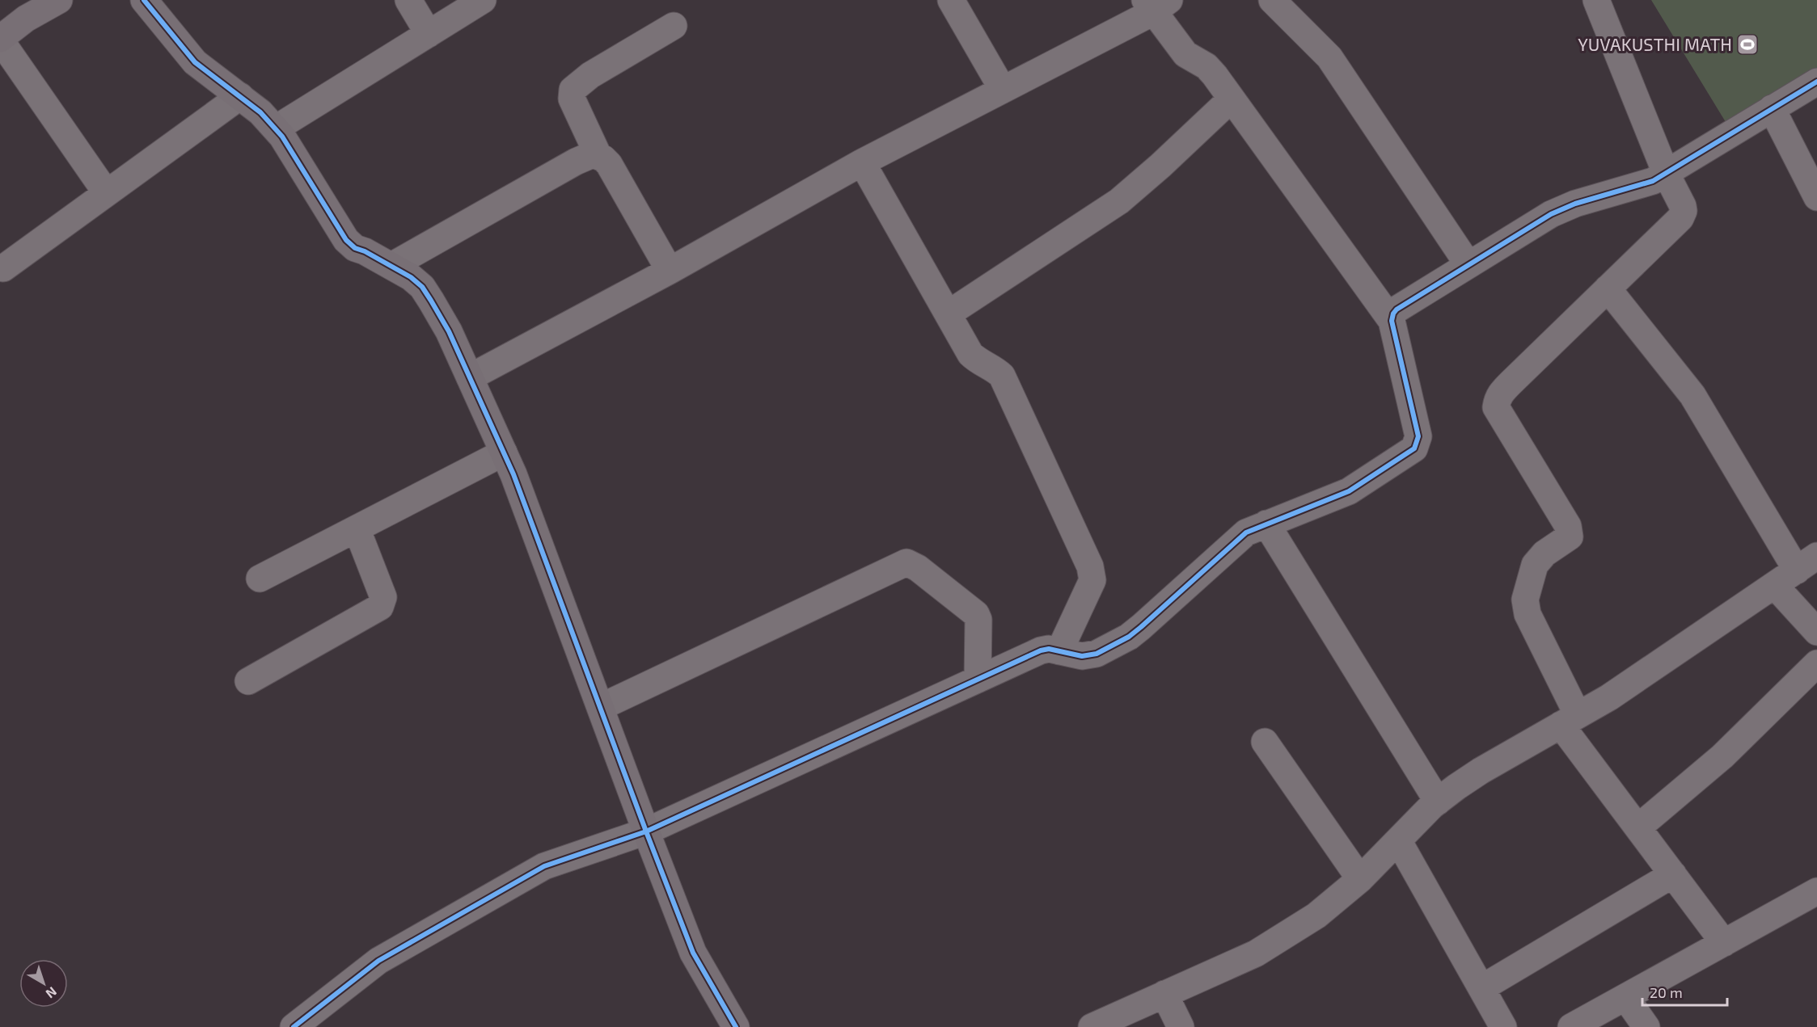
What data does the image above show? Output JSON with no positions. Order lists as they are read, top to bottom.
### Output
{
  "places": {
    "sports": ["YUVAKUSTHI MATH"]
  },
  "scale_bar": "20 m",
  "north": "bottom right"
}
